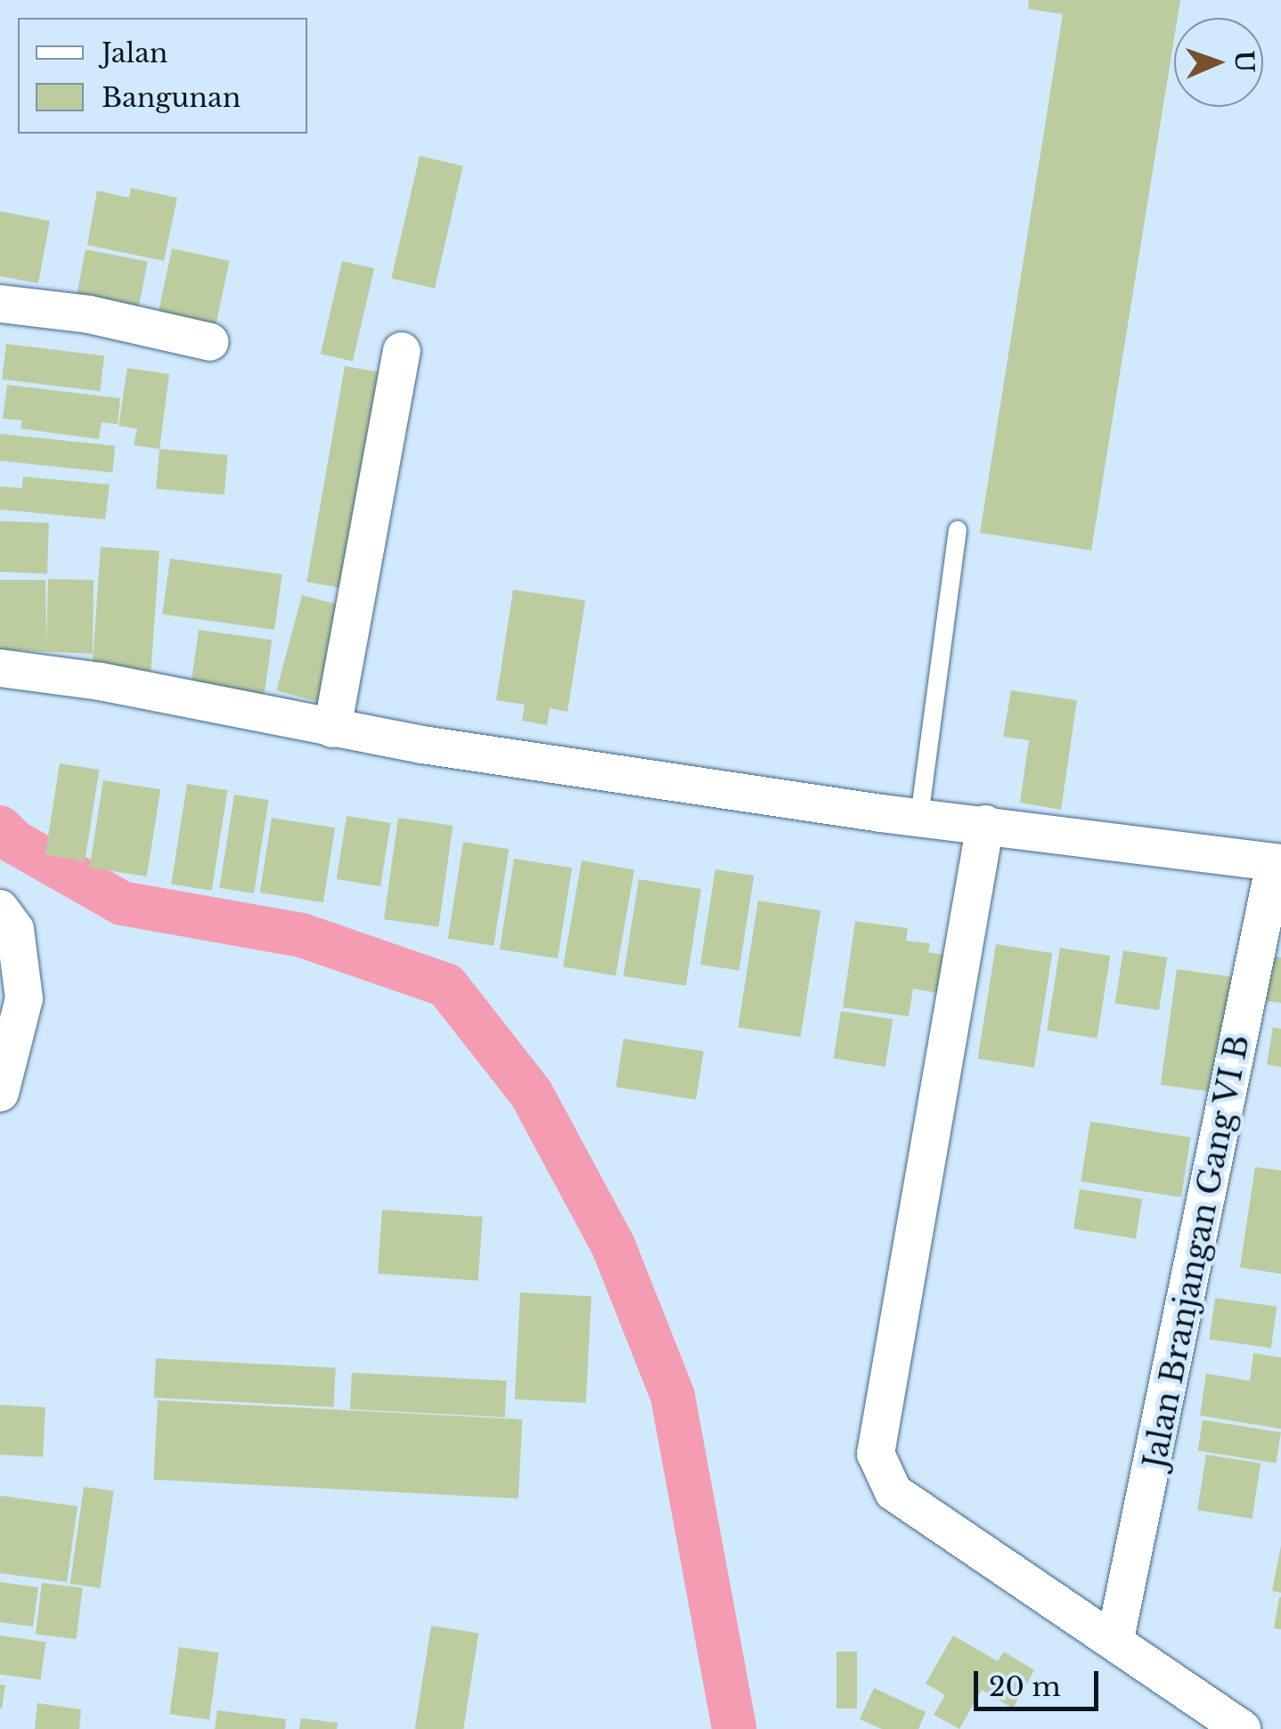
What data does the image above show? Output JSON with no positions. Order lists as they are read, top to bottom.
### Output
{
  "streets": {
    "street": ["Jalan Branjangan Gang VI B"]
  },
  "legend": ["Jalan", "Bangunan"],
  "scale_bar": "20 m",
  "north": "right"
}
